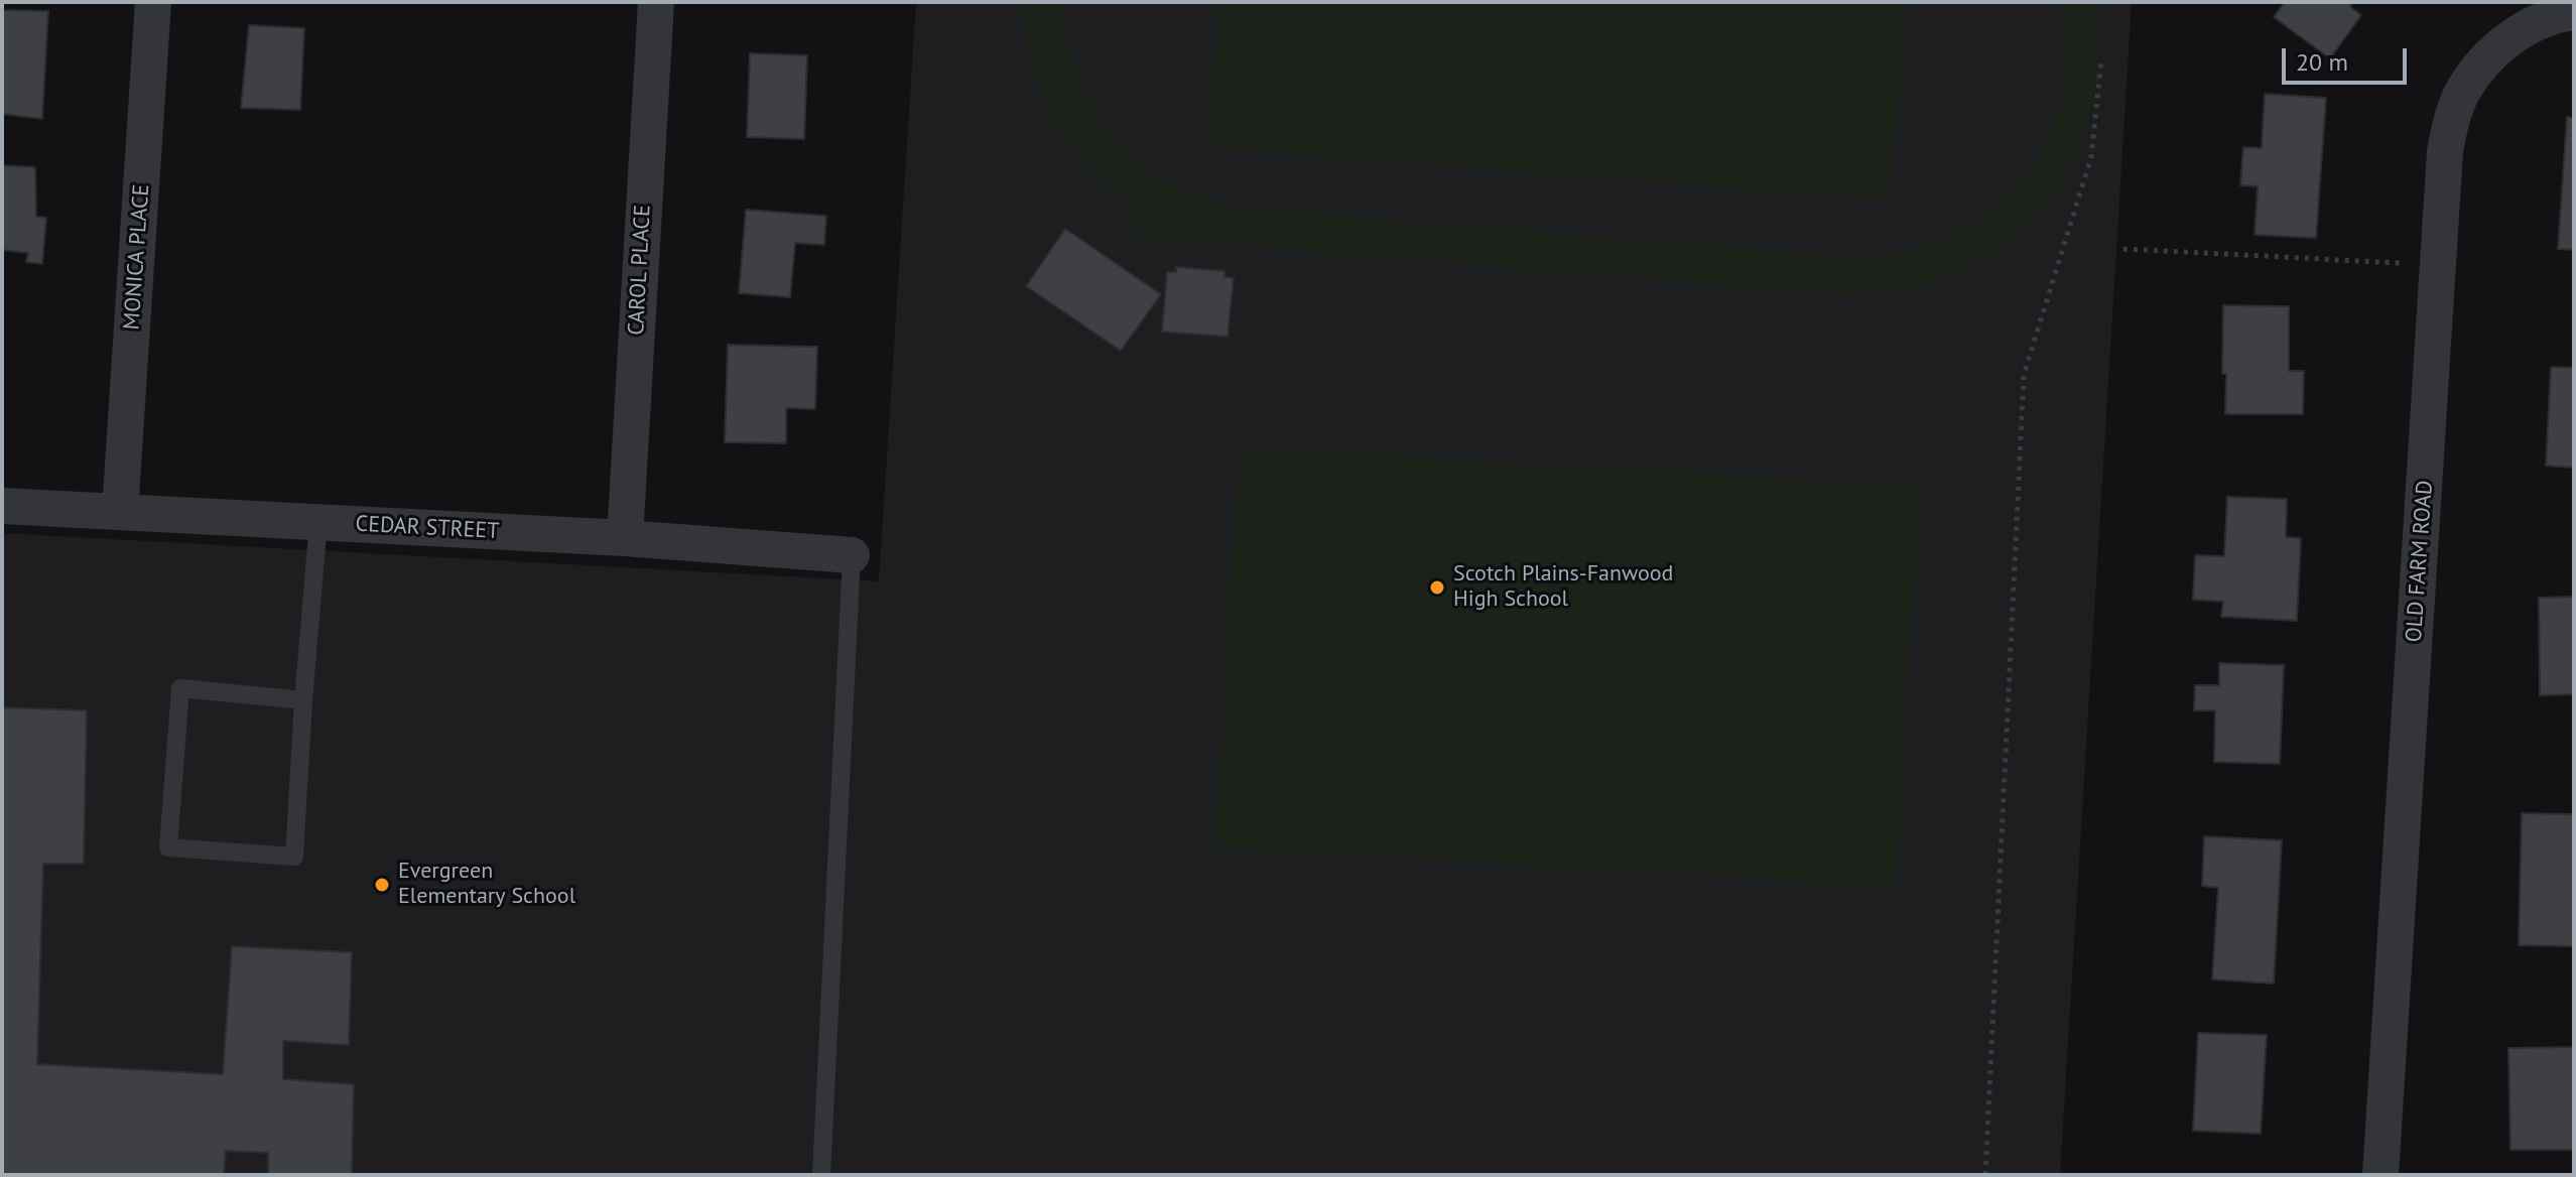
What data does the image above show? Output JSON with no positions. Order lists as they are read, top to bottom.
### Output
{
  "streets": {
    "street": [
      "MONICA PLACE",
      "CAROL PLACE",
      "CEDAR STREET",
      "OLD FARM ROAD"
    ]
  },
  "crossings": [
    ["MONICA PLACE", "CEDAR STREET"],
    ["CAROL PLACE", "CEDAR STREET"]
  ],
  "places": ["Scotch Plains-Fanwood High School", "Evergreen Elementary School"],
  "scale_bar": "20 m"
}
